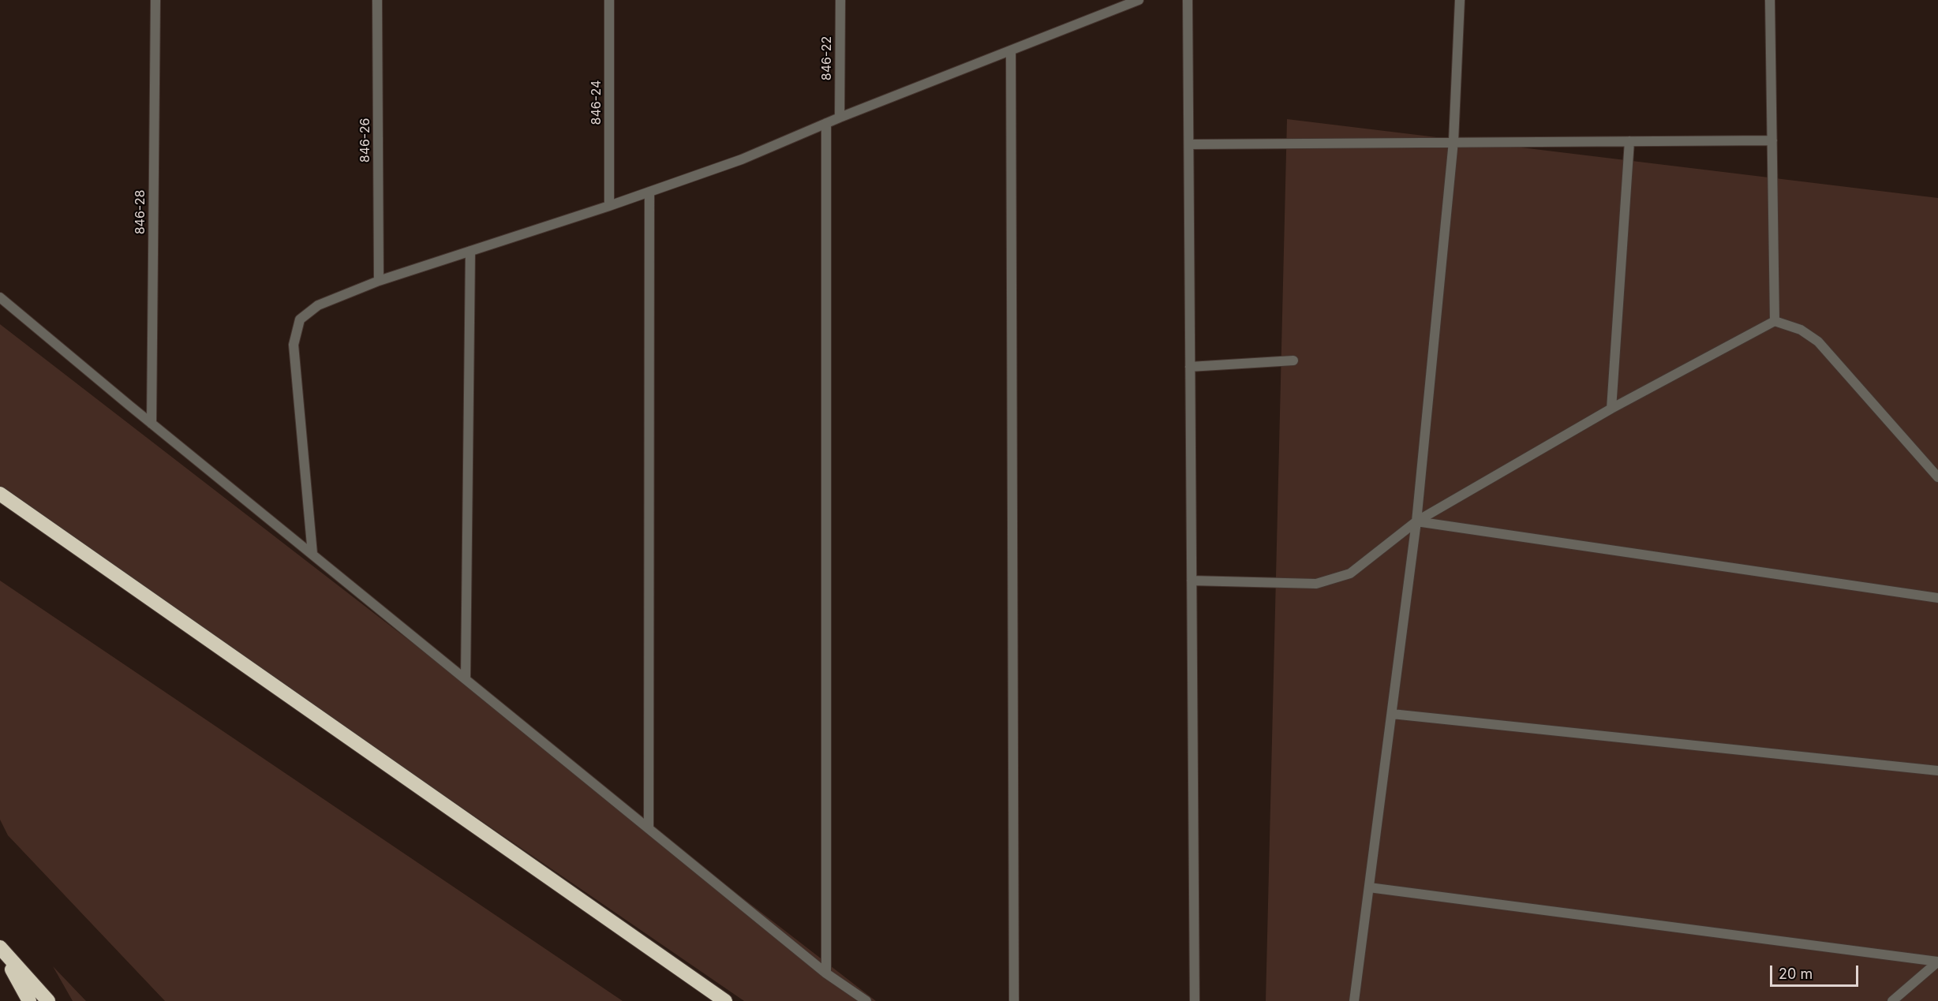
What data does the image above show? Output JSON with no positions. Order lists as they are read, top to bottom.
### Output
{
  "streets": {
    "street": [
      "846-22",
      "846-24",
      "846-26",
      "846-28"
    ]
  },
  "scale_bar": "20 m"
}
